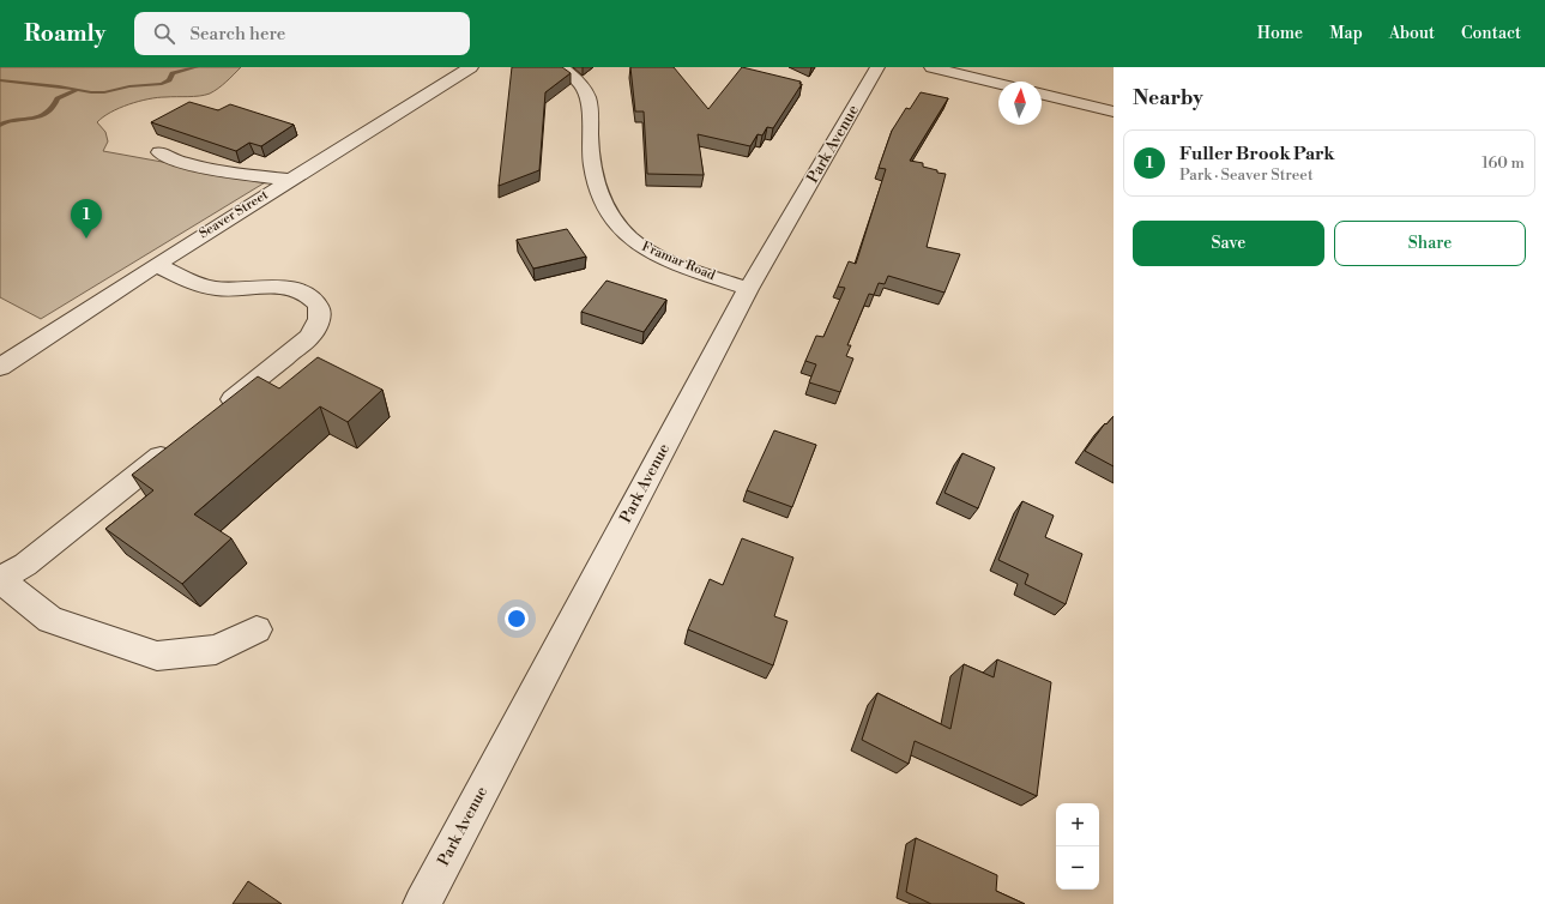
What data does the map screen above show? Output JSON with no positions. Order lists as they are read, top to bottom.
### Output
{
  "streets": {
    "street": ["Park Avenue", "Seaver Street", "Framar Road"]
  },
  "crossings": [
    ["Park Avenue", "Framar Road"]
  ],
  "north": "top",
  "page": {
    "header": "Roamly",
    "search": "Search here",
    "nav": [
      "Home",
      "Map",
      "About",
      "Contact"
    ],
    "heading": "Nearby",
    "list": [
      {
        "mark": "1",
        "name": "Fuller Brook Park",
        "note": "Park · Seaver Street",
        "value": "160 m"
      }
    ],
    "pins": "1",
    "buttons": ["Save", "Share"],
    "map_buttons": ["+", "−"]
  }
}
